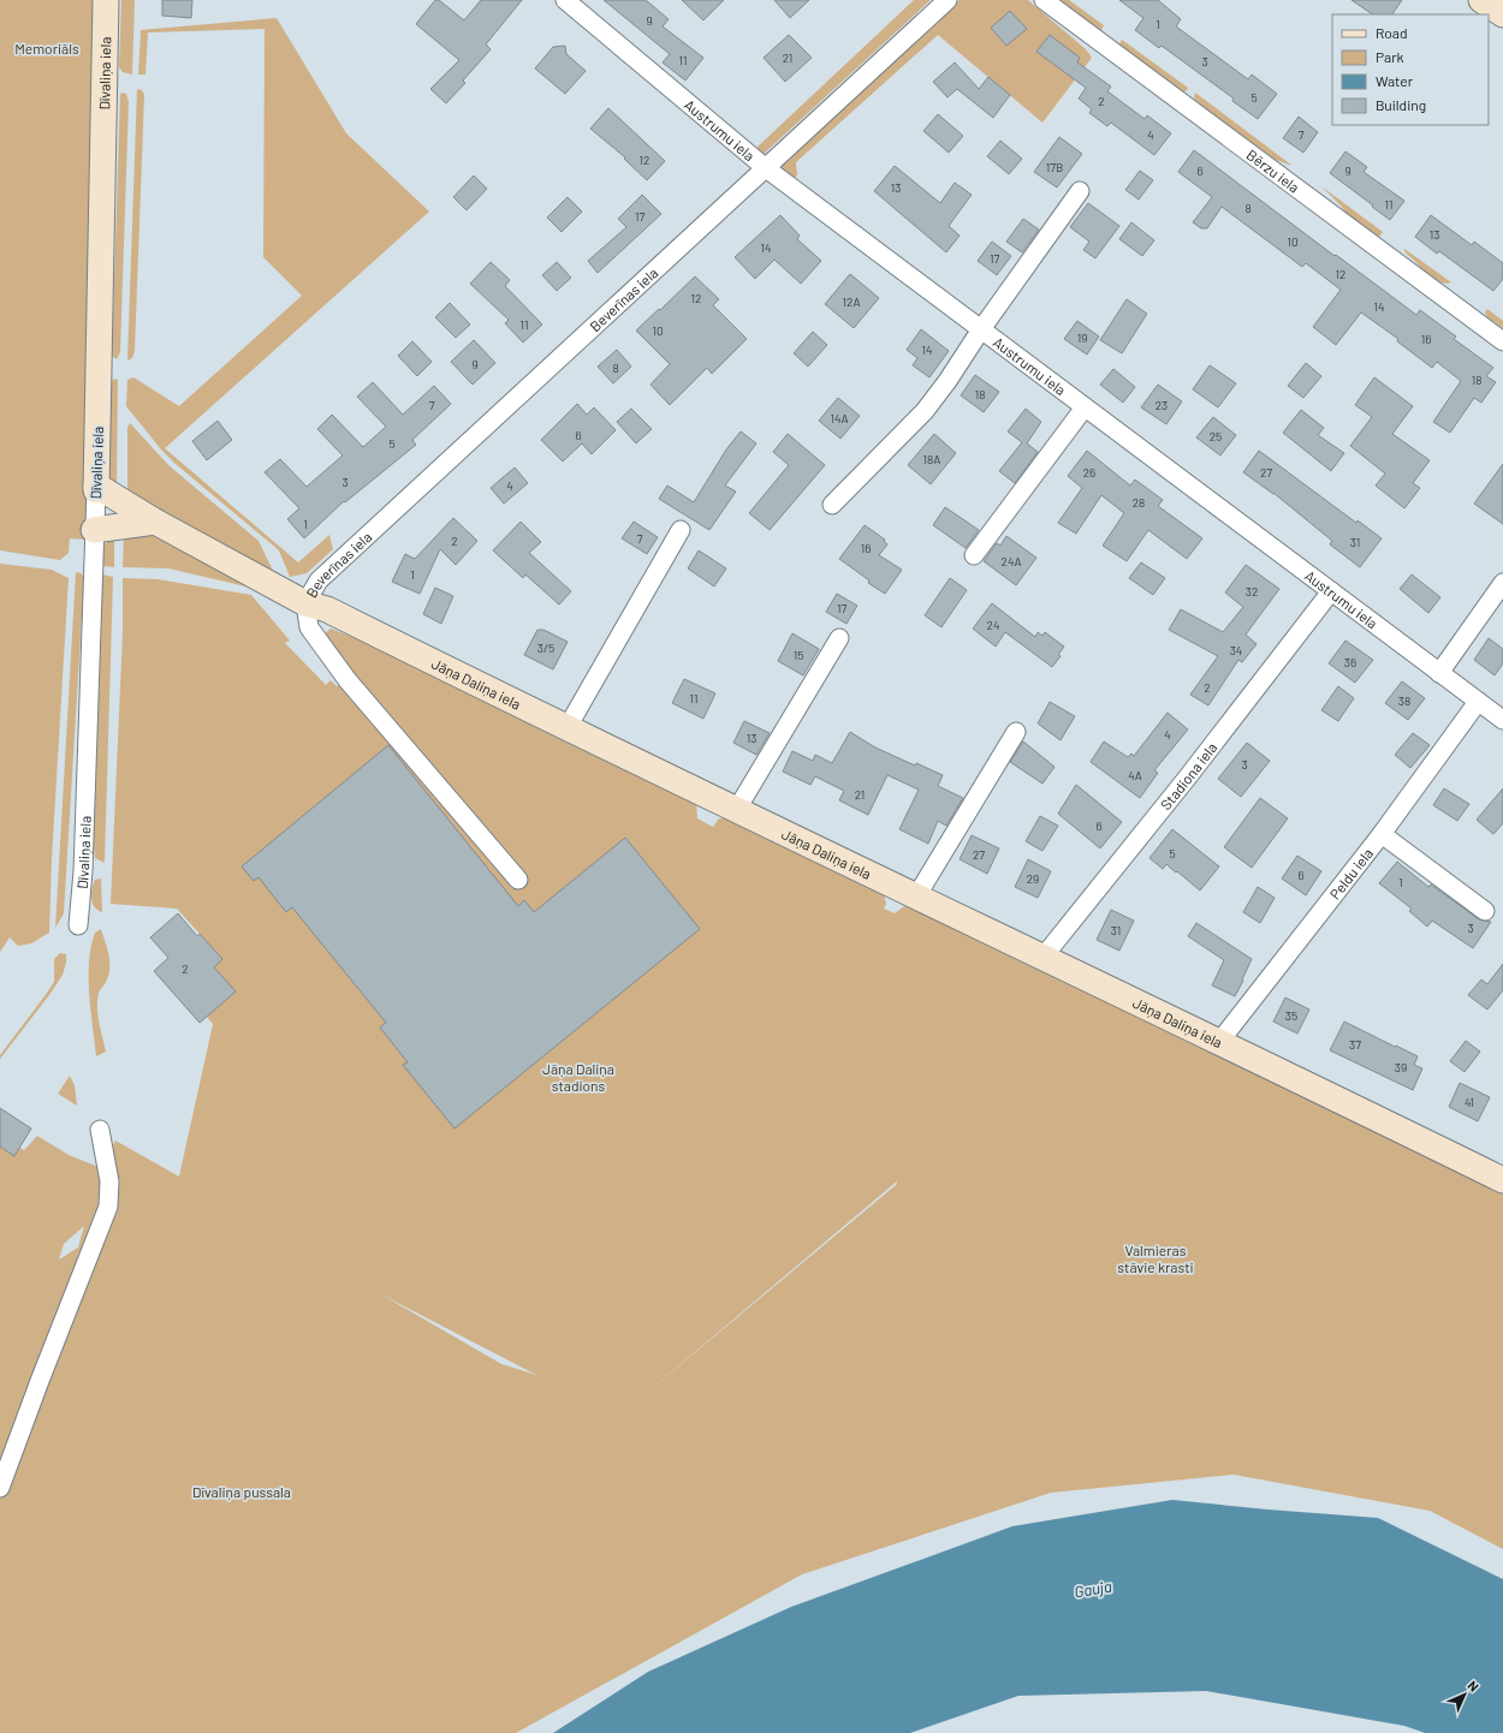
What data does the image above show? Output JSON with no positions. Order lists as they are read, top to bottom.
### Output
{
  "streets": {
    "street": [
      "Dīvaliņa iela",
      "Austrumu iela",
      "Bērzu iela",
      "Beverīnas iela",
      "Jāņa Daliņa iela",
      "Stadiona iela",
      "Peldu iela"
    ]
  },
  "crossings": [
    ["Dīvaliņa iela", "Jāņa Daliņa iela"],
    ["Austrumu iela", "Beverīnas iela"],
    ["Austrumu iela", "Stadiona iela"],
    ["Austrumu iela", "Peldu iela"],
    ["Beverīnas iela", "Jāņa Daliņa iela"],
    ["Jāņa Daliņa iela", "Stadiona iela"],
    ["Jāņa Daliņa iela", "Peldu iela"]
  ],
  "water": ["Gauja"],
  "parks": [
    "Memoriāls",
    "Jāņa Daliņa stadions",
    "Valmieras stāvie krasti",
    "Dīvaliņa pussala"
  ],
  "house_numbers": [
    "9",
    "1",
    "21",
    "11",
    "3",
    "5",
    "2",
    "4",
    "7",
    "12",
    "17B",
    "6",
    "9",
    "13",
    "11",
    "8",
    "17",
    "13",
    "10",
    "14",
    "17",
    "12",
    "12",
    "12A",
    "14",
    "11",
    "10",
    "19",
    "16",
    "14",
    "9",
    "8",
    "18",
    "18",
    "7",
    "23",
    "14A",
    "6",
    "25",
    "5",
    "18A",
    "26",
    "27",
    "3",
    "4",
    "28",
    "1",
    "7",
    "2",
    "31",
    "16",
    "24A",
    "1",
    "32",
    "17",
    "24",
    "3/5",
    "34",
    "15",
    "36",
    "2",
    "11",
    "38",
    "4",
    "13",
    "3",
    "4A",
    "21",
    "6",
    "5",
    "27",
    "6",
    "29",
    "1",
    "3",
    "31",
    "2",
    "35",
    "37",
    "39",
    "41"
  ],
  "legend": [
    "Road",
    "Park",
    "Water",
    "Building"
  ],
  "north": "top right"
}
